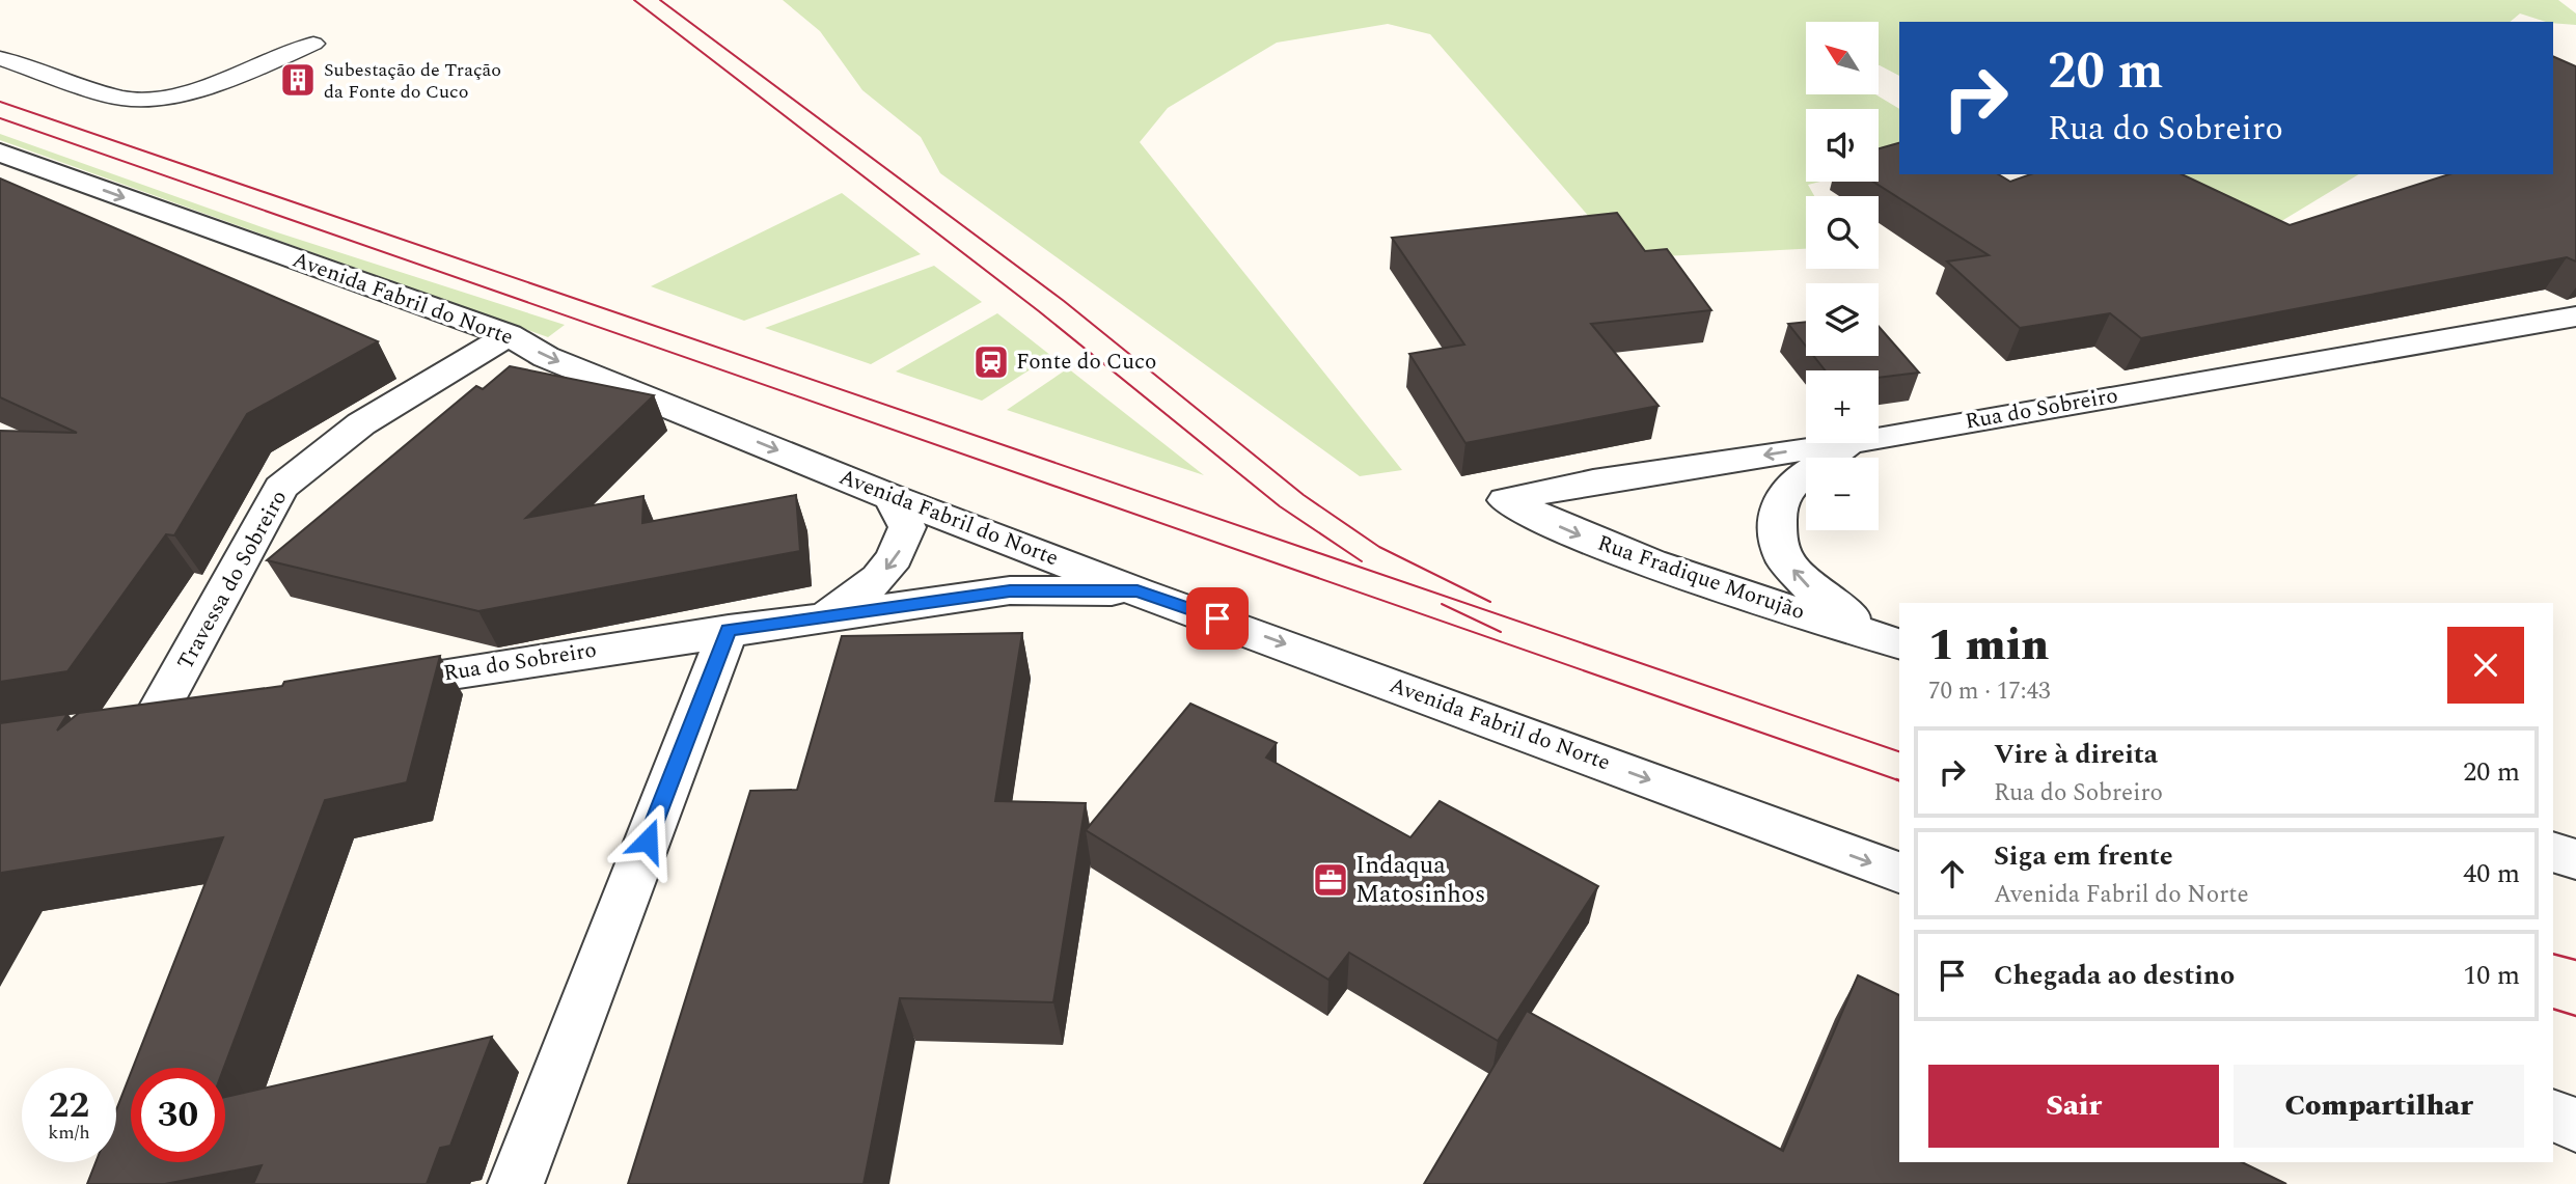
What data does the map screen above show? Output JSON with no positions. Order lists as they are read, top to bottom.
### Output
{
  "streets": {
    "street": [
      "Avenida Fabril do Norte",
      "Rua do Sobreiro",
      "Rua Fradique Morujão",
      "Travessa do Sobreiro"
    ]
  },
  "crossings": [
    ["Avenida Fabril do Norte", "Rua do Sobreiro"],
    ["Avenida Fabril do Norte", "Travessa do Sobreiro"],
    ["Rua do Sobreiro", "Rua Fradique Morujão"]
  ],
  "one_way": ["Avenida Fabril do Norte"],
  "places": {
    "building": ["Subestação de Tração da Fonte do Cuco"],
    "station": ["Fonte do Cuco"],
    "office": ["Indaqua Matosinhos"]
  },
  "north": "top left",
  "page": {
    "map_buttons": ["+", "−"],
    "turn": ["20 m", "Rua do Sobreiro"],
    "heading": ["1 min", "70 m · 17:43"],
    "list": [
      {
        "name": "Vire à direita",
        "note": "Rua do Sobreiro",
        "value": "20 m"
      },
      {
        "name": "Siga em frente",
        "note": "Avenida Fabril do Norte",
        "value": "40 m"
      },
      {
        "name": "Chegada ao destino",
        "value": "10 m"
      }
    ],
    "buttons": ["Sair", "Compartilhar"],
    "speed": "22 km/h",
    "limit": "30"
  }
}
